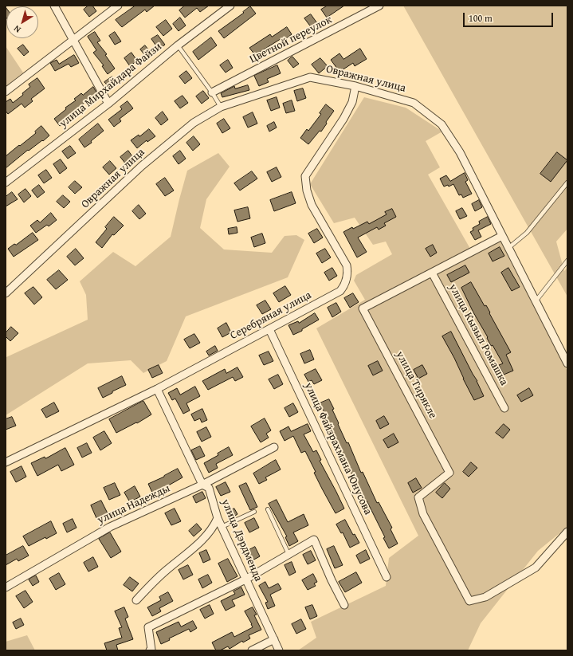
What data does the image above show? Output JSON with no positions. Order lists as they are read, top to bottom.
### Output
{
  "streets": {
    "street": [
      "Цветной переулок",
      "Овражная улица",
      "улица Мирхайдара Файзи",
      "Серебряная улица",
      "улица Кызыл Ромашка",
      "улица Тирякле",
      "улица Файзрахмана Юнусова",
      "улица Надежды",
      "улица Дэрдменда"
    ]
  },
  "crossings": [
    ["Овражная улица", "Серебряная улица"],
    ["Серебряная улица", "улица Файзрахмана Юнусова"],
    ["Серебряная улица", "улица Дэрдменда"],
    ["улица Кызыл Ромашка", "улица Тирякле"],
    ["улица Надежды", "улица Дэрдменда"]
  ],
  "scale_bar": "100 m",
  "north": "bottom left"
}
